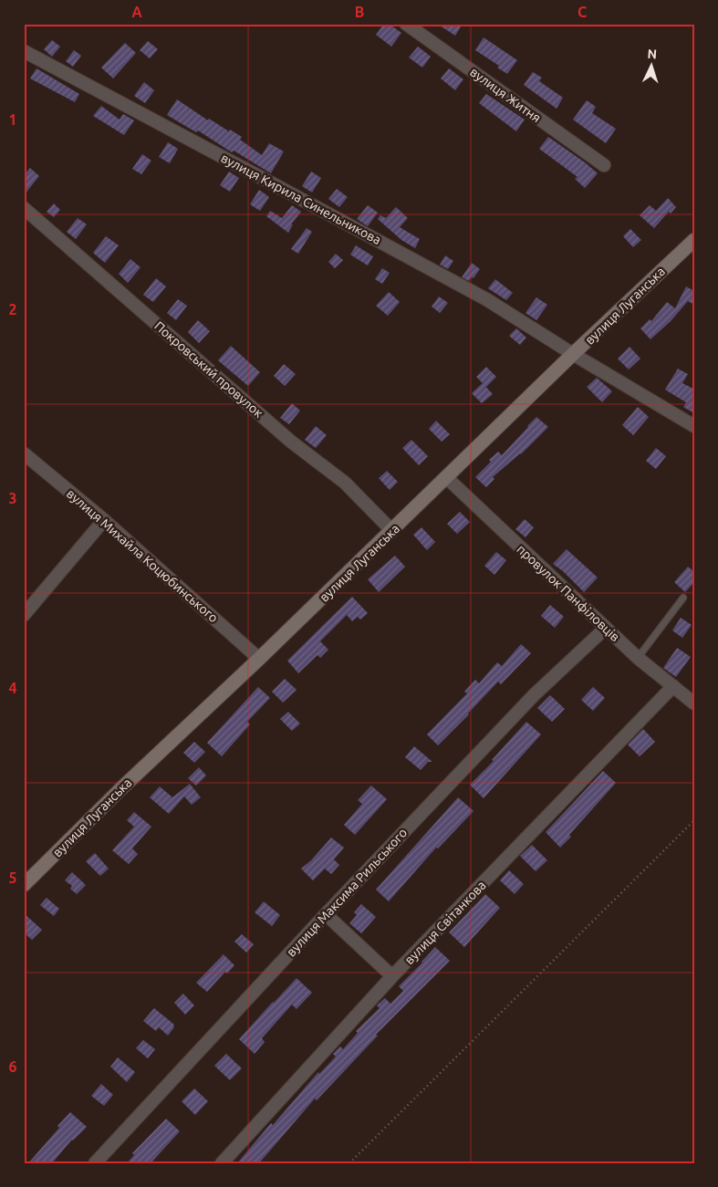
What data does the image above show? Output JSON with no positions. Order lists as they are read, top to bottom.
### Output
{
  "streets": {
    "main road": ["вулиця Луганська"],
    "street": [
      "вулиця Житня",
      "вулиця Кирила Синельникова",
      "Покровський провулок",
      "вулиця Михайла Коцюбинського",
      "провулок Панфіловців",
      "вулиця Максима Рильського",
      "вулиця Світанкова"
    ]
  },
  "crossings": [
    ["вулиця Кирила Синельникова", "вулиця Луганська"],
    ["вулиця Луганська", "Покровський провулок"],
    ["вулиця Луганська", "вулиця Михайла Коцюбинського"],
    ["вулиця Луганська", "провулок Панфіловців"],
    ["провулок Панфіловців", "вулиця Максима Рильського"],
    ["провулок Панфіловців", "вулиця Світанкова"]
  ],
  "north": "top",
  "grid": {
    "columns": ["A", "B", "C"],
    "rows": [
      "1",
      "2",
      "3",
      "4",
      "5",
      "6"
    ]
  }
}
